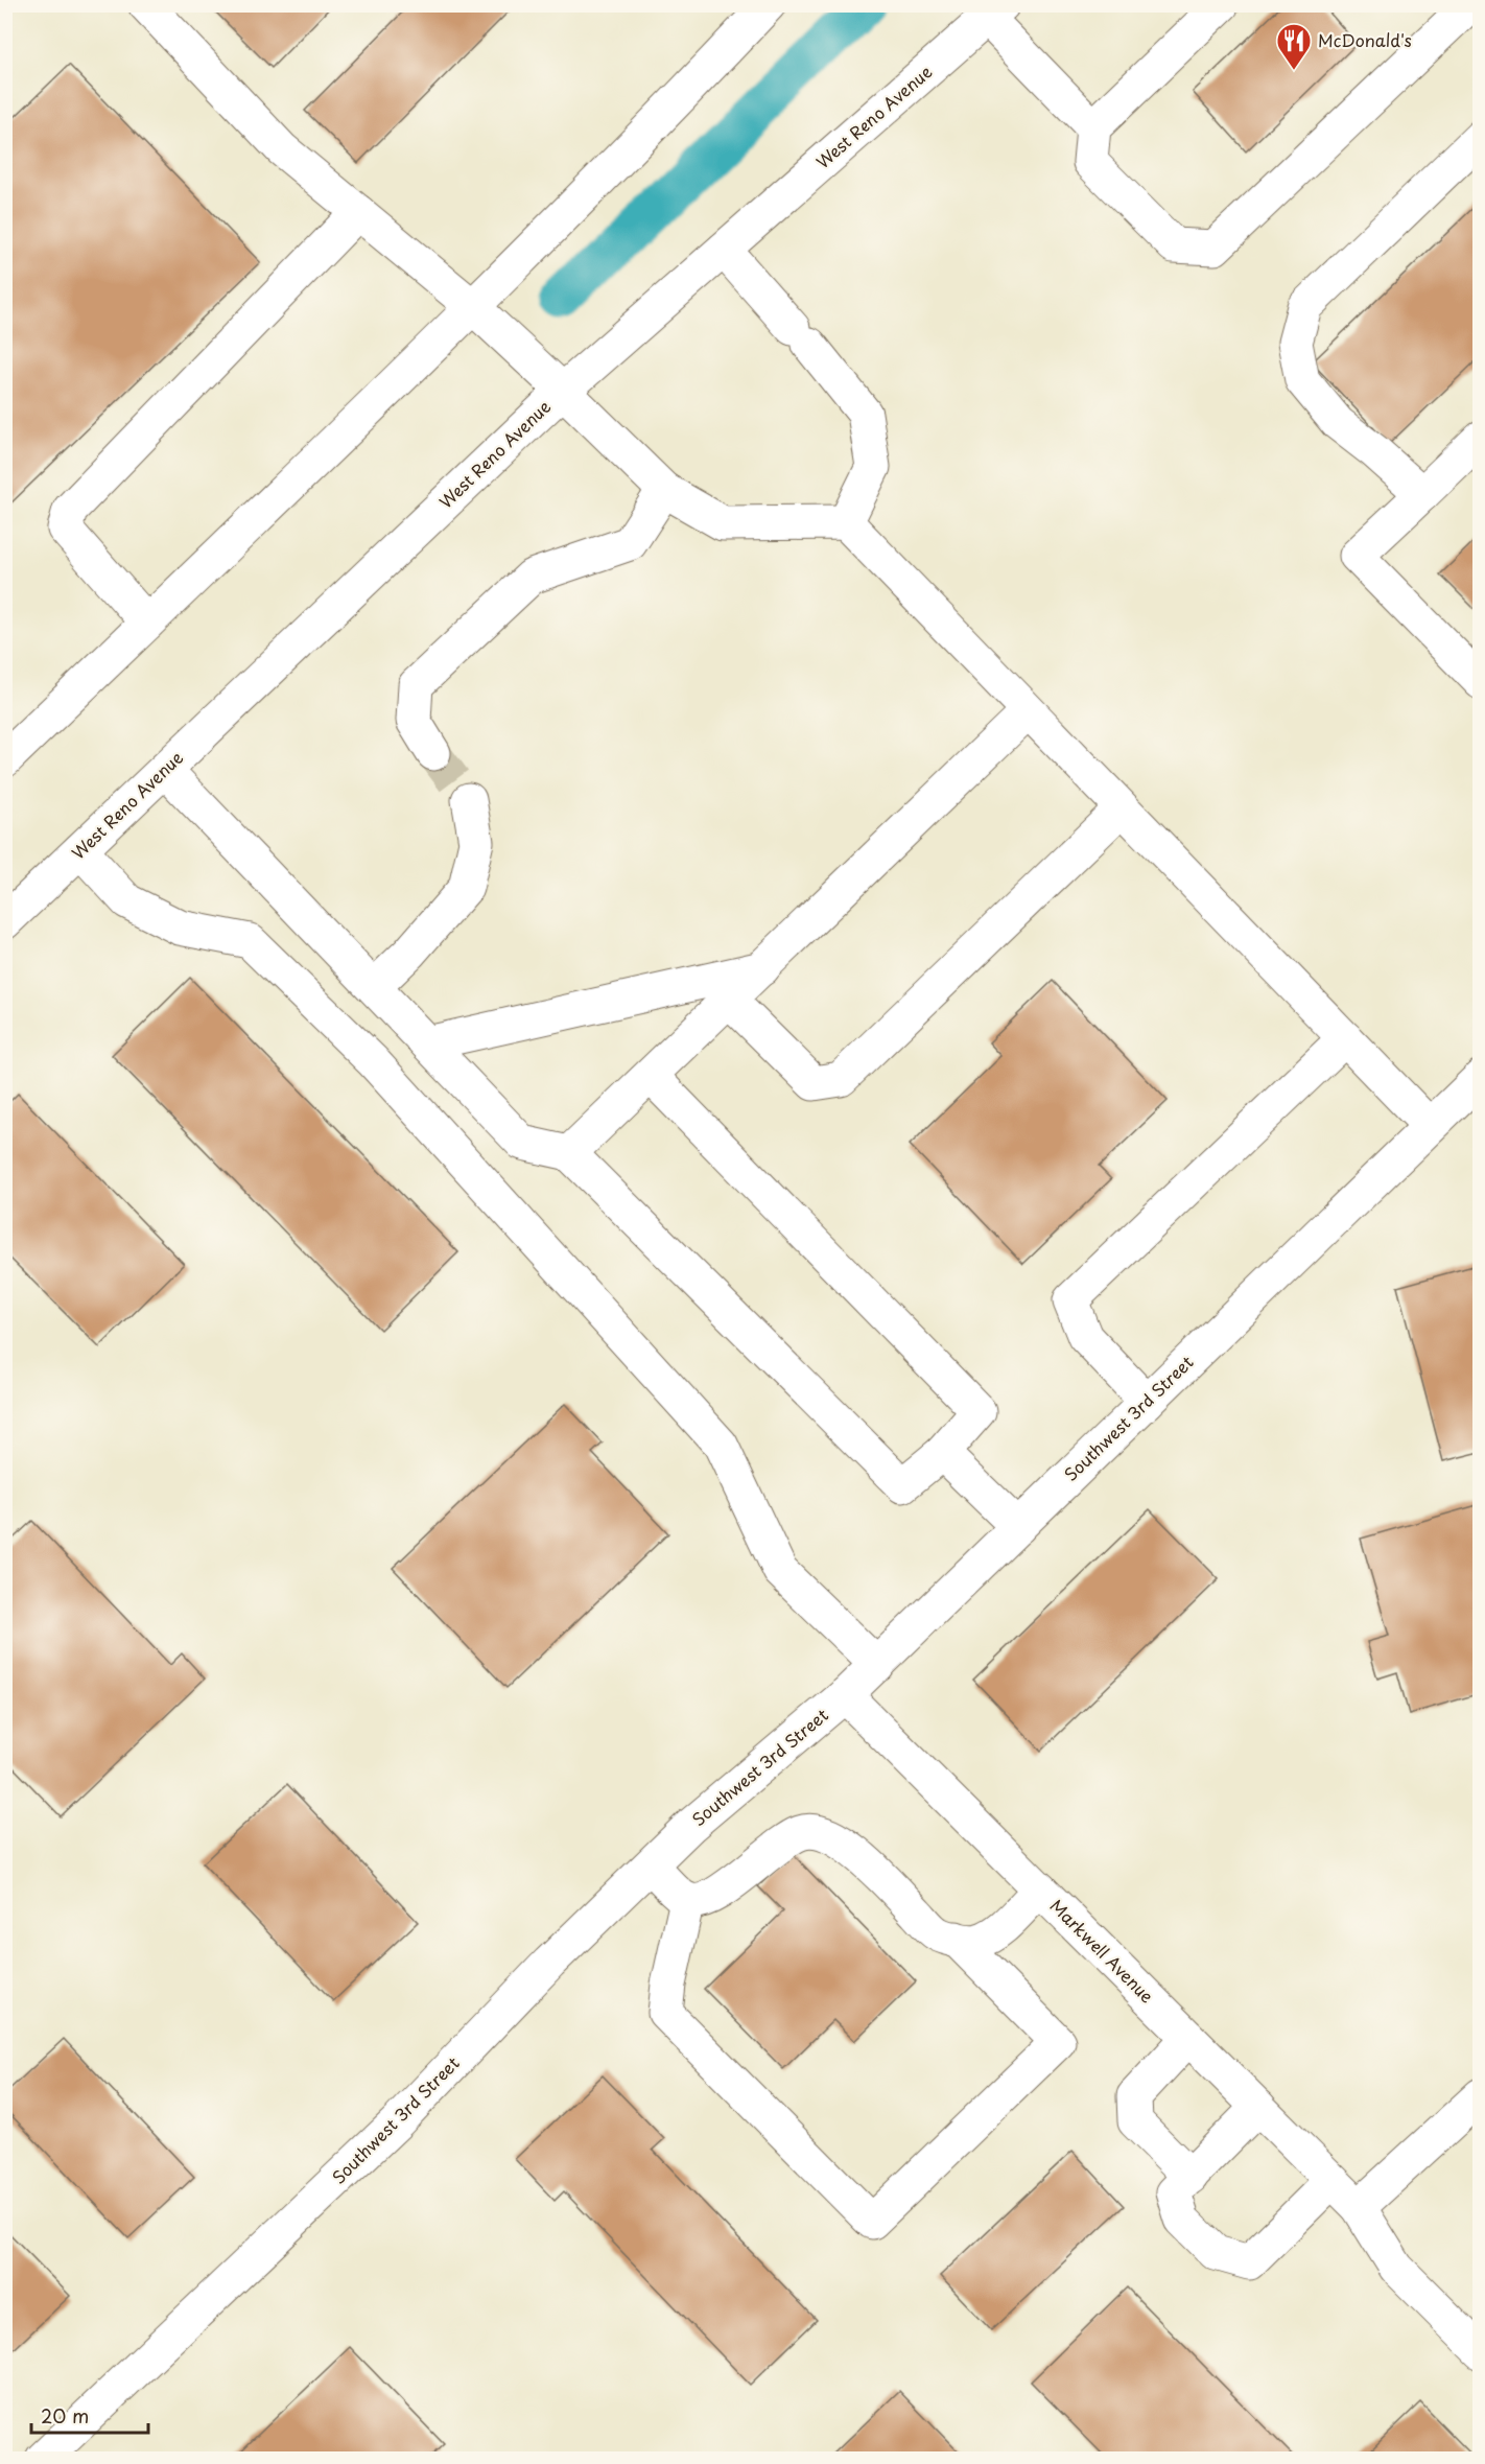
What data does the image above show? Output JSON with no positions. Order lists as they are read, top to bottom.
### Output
{
  "streets": {
    "street": ["West Reno Avenue", "Southwest 3rd Street", "Markwell Avenue"]
  },
  "crossings": [
    ["Southwest 3rd Street", "Markwell Avenue"]
  ],
  "places": {
    "restaurant": ["McDonald's"]
  },
  "scale_bar": "20 m"
}
